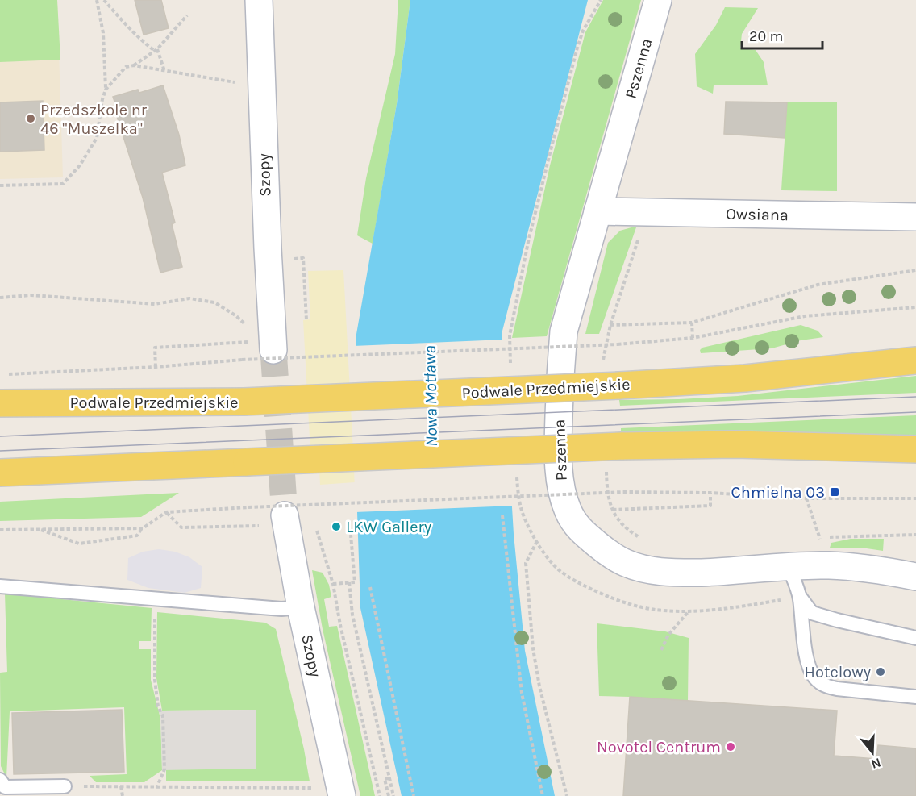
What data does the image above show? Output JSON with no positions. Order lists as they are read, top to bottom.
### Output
{
  "streets": {
    "main road": ["Podwale Przedmiejskie"],
    "street": ["Pszenna", "Szopy", "Owsiana"]
  },
  "crossings": [
    ["Pszenna", "Owsiana"]
  ],
  "water": ["Nowa Motława"],
  "places": {
    "other": [
      "Przedszkole nr 46 \"Muszelka\"",
      "LKW Gallery",
      "Hotelowy",
      "Novotel Centrum"
    ],
    "transit": ["Chmielna 03"]
  },
  "scale_bar": "20 m",
  "north": "bottom"
}
